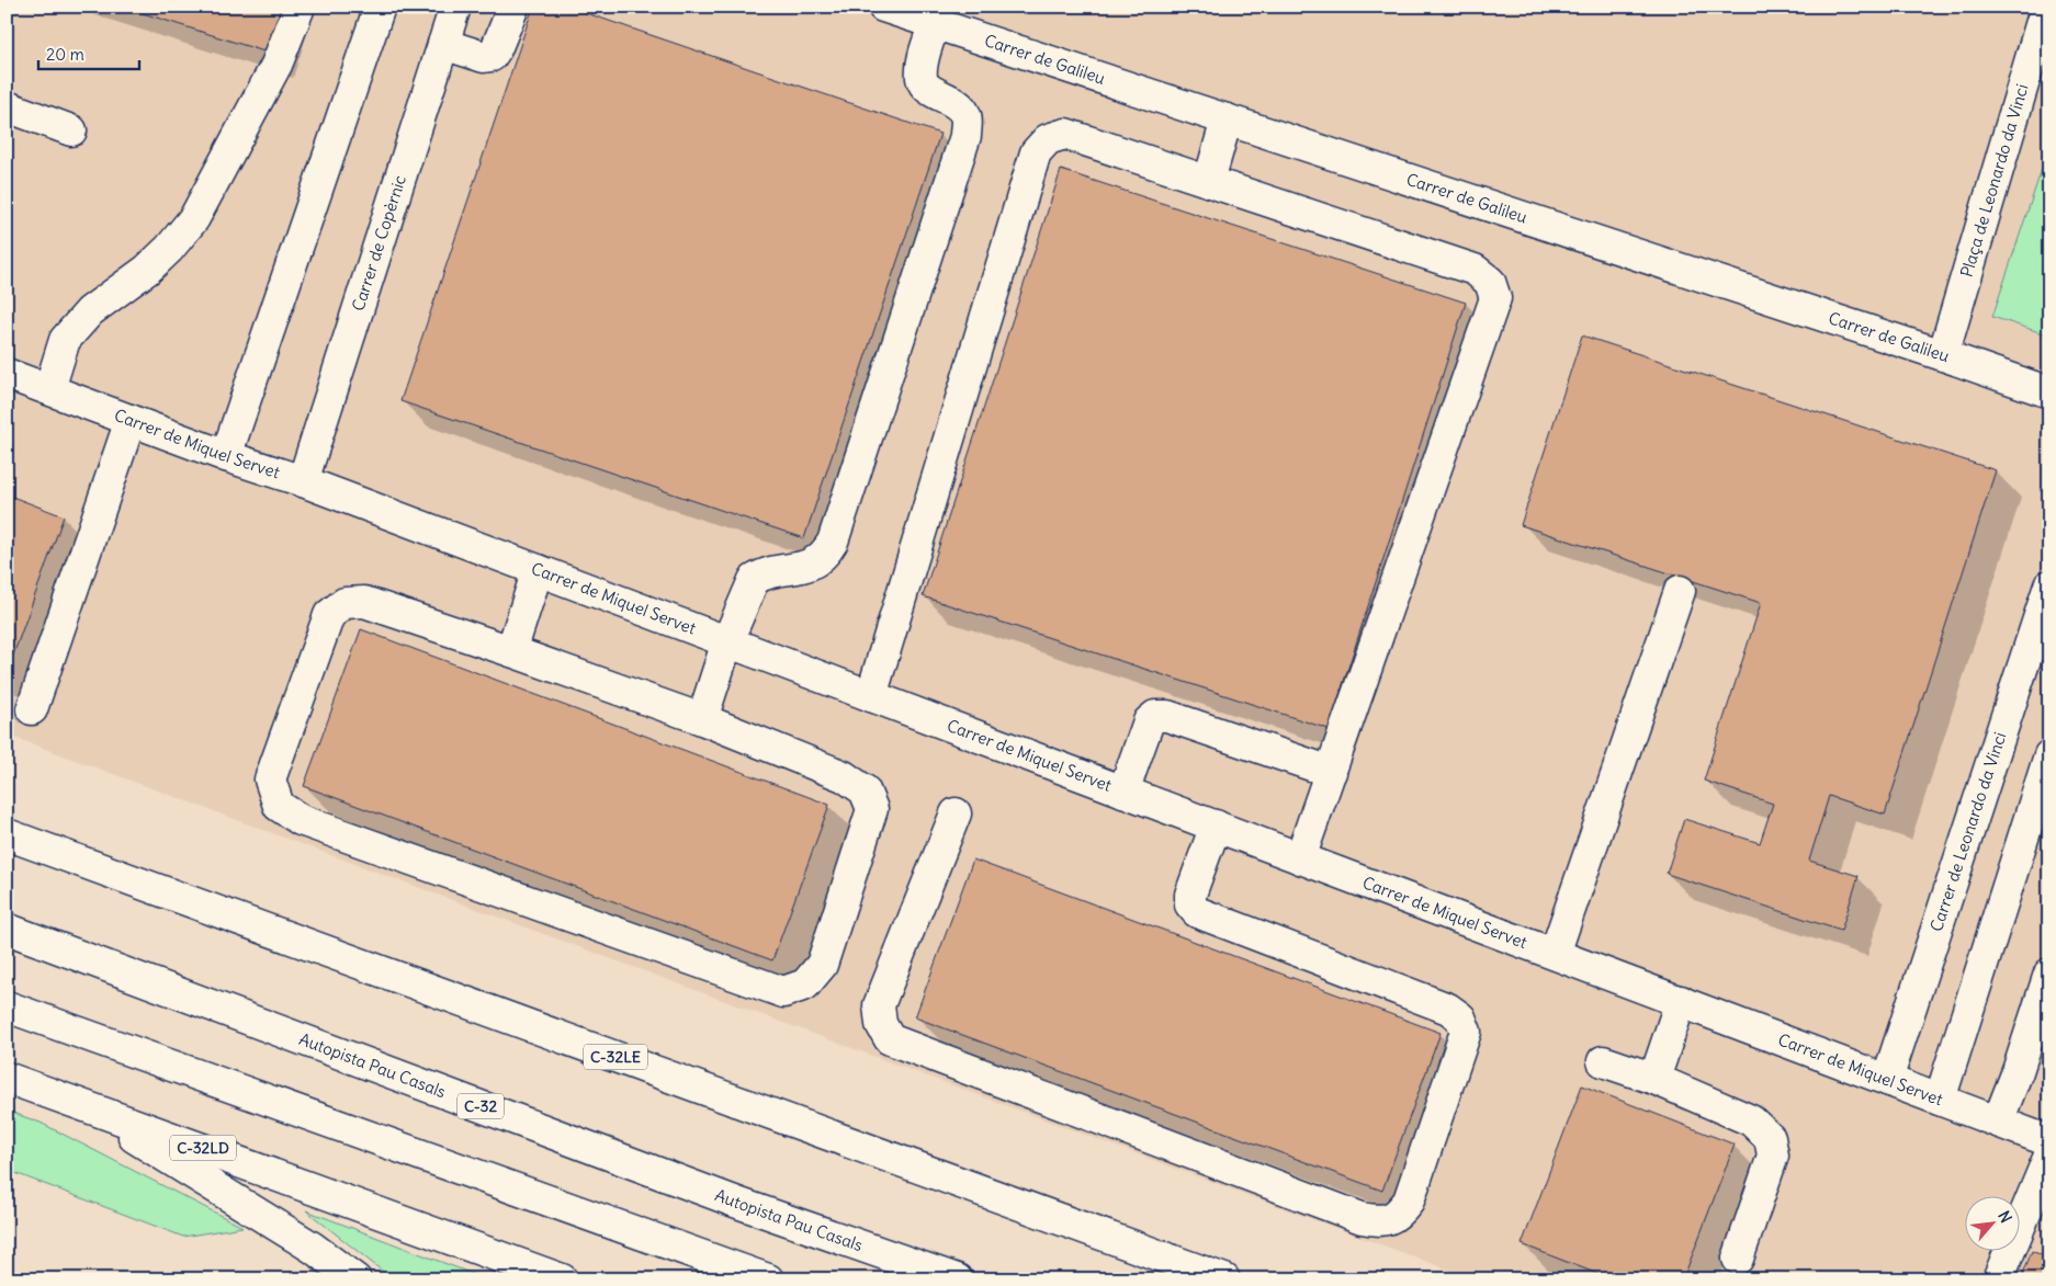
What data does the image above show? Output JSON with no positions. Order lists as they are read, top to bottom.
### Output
{
  "streets": {
    "main road": [
      "Carrer de Galileu",
      "Plaça de Leonardo da Vinci",
      "Carrer de Copèrnic",
      "Carrer de Miquel Servet",
      "Carrer de Leonardo da Vinci",
      "C-32LE",
      "Autopista Pau Casals",
      "C-32",
      "C-32LD"
    ]
  },
  "crossings": [
    ["Carrer de Galileu", "Plaça de Leonardo da Vinci"],
    ["Carrer de Copèrnic", "Carrer de Miquel Servet"],
    ["Carrer de Miquel Servet", "Carrer de Leonardo da Vinci"]
  ],
  "scale_bar": "20 m",
  "north": "top right"
}
